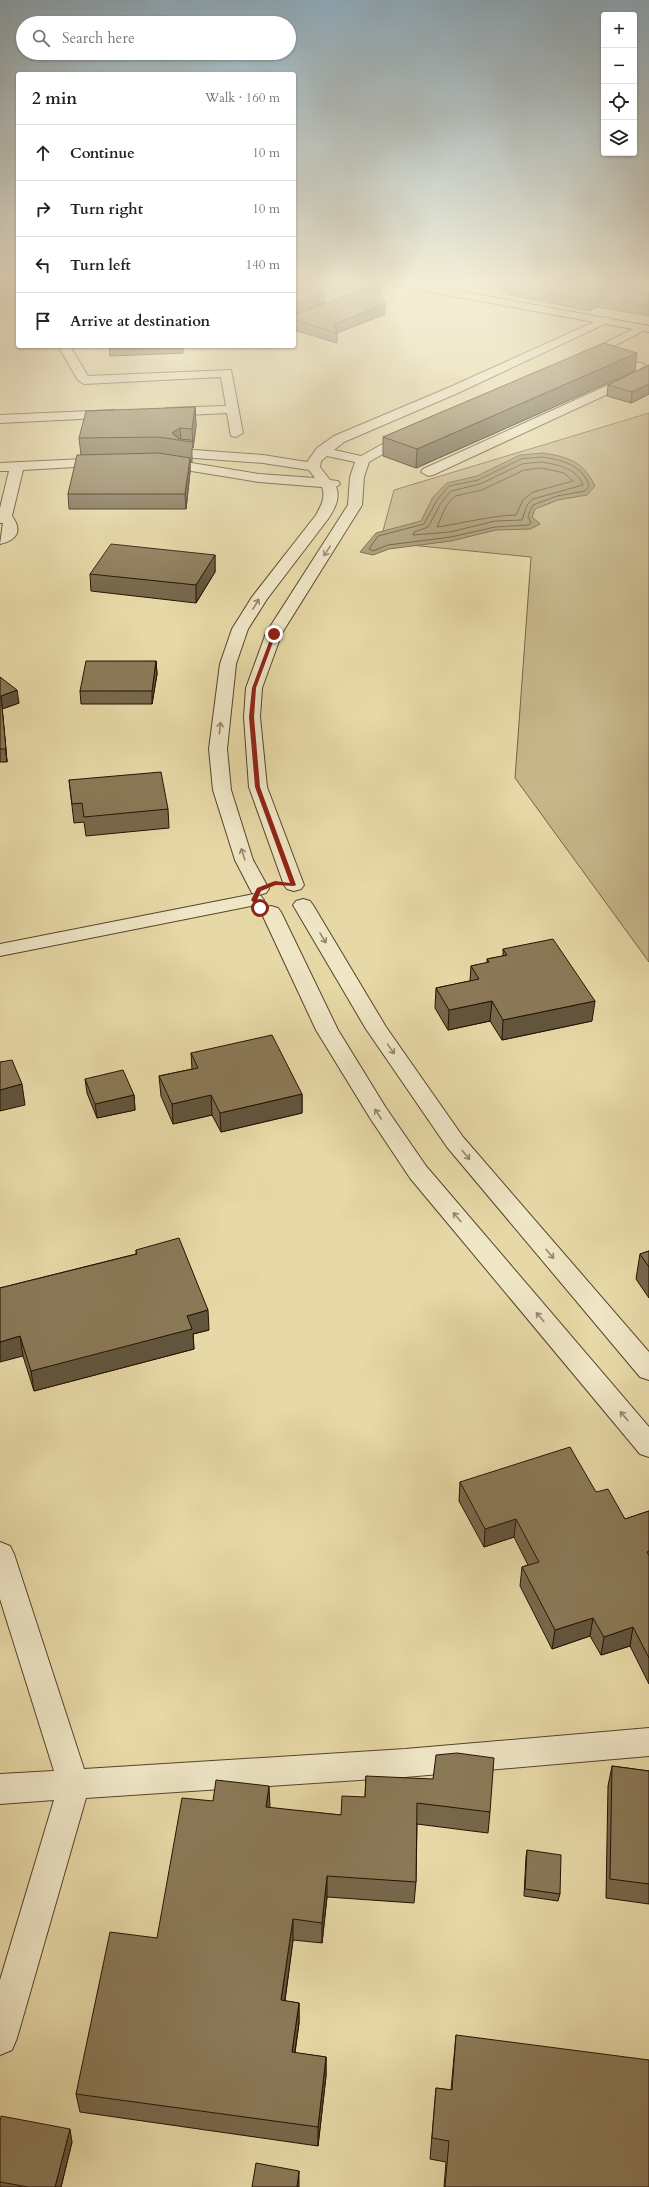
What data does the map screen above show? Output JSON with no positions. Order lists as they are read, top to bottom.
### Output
{
  "page": {
    "map_buttons": ["+", "−"],
    "search": "Search here",
    "heading": ["2 min", "Walk · 160 m"],
    "list": [
      ["Continue", "10 m"],
      ["Turn right", "10 m"],
      ["Turn left", "140 m"],
      "Arrive at destination"
    ]
  }
}
